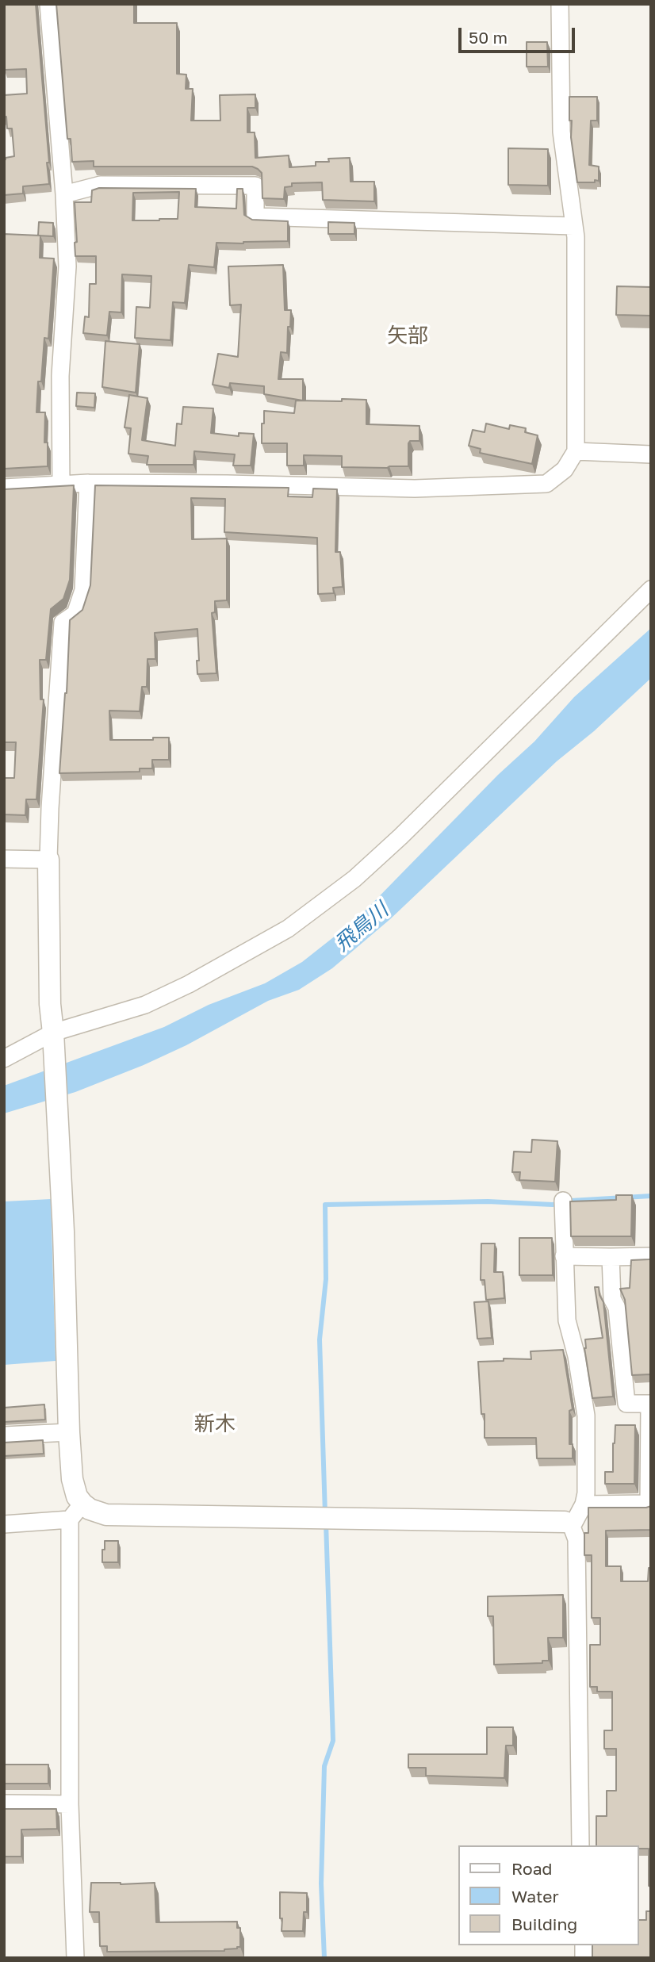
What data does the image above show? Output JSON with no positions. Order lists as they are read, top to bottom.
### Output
{
  "districts": ["矢部", "新木"],
  "water": ["飛鳥川"],
  "legend": ["Road", "Water", "Building"],
  "scale_bar": "50 m"
}
